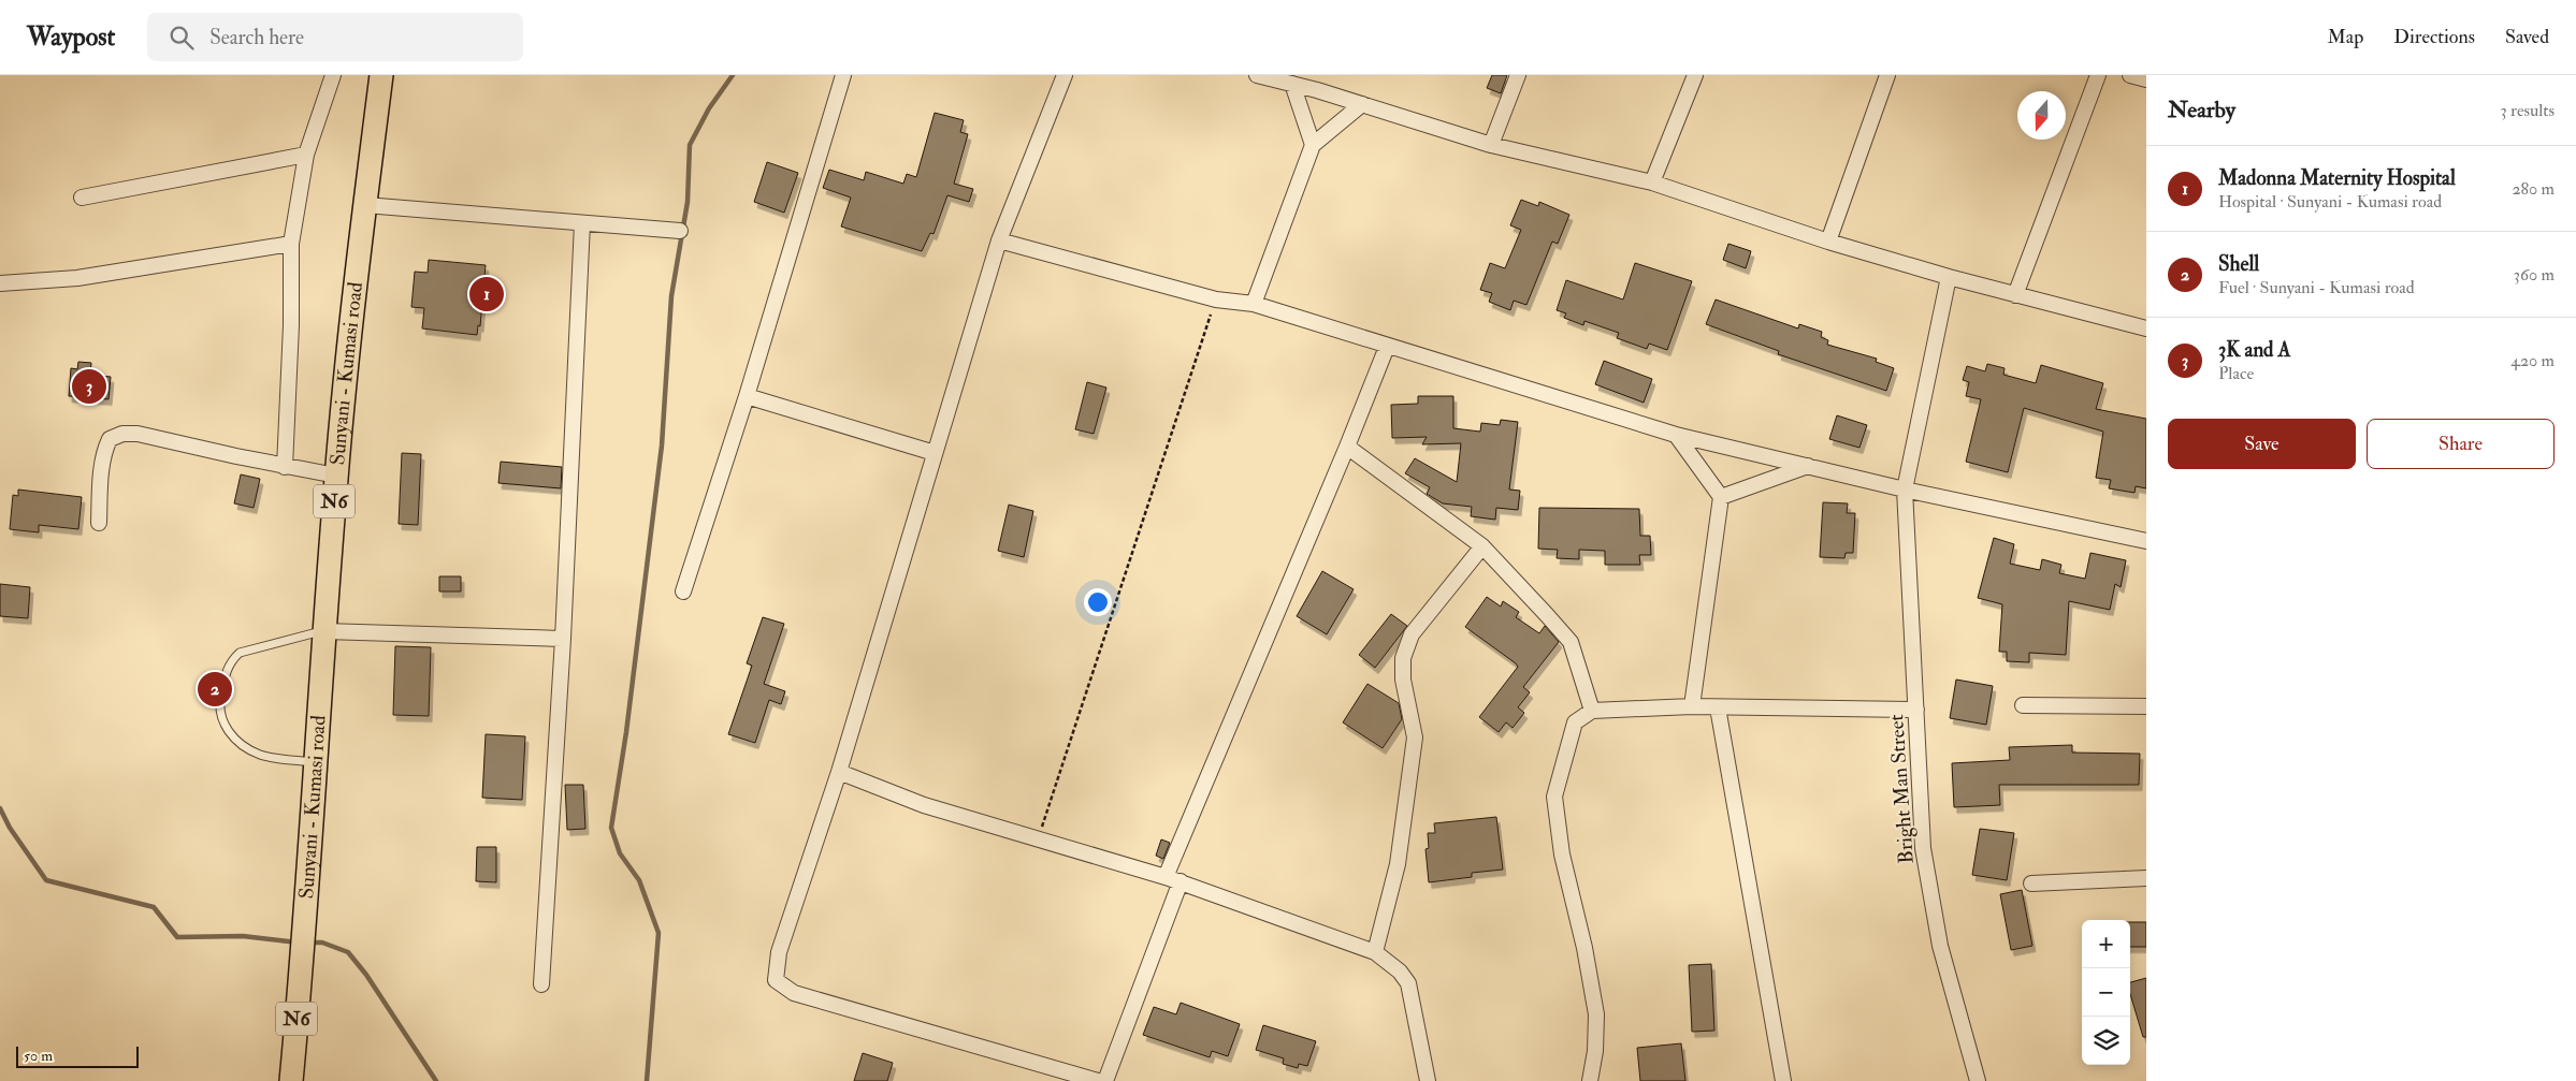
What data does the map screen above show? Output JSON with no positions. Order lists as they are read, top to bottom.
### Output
{
  "streets": {
    "main road": ["Sunyani - Kumasi road", "N6"],
    "street": ["Bright Man Street"]
  },
  "scale_bar": "50 m",
  "north": "bottom",
  "page": {
    "header": "Waypost",
    "search": "Search here",
    "nav": ["Map", "Directions", "Saved"],
    "heading": ["Nearby", "3 results"],
    "list": [
      {
        "mark": "1",
        "name": "Madonna Maternity Hospital",
        "note": "Hospital · Sunyani - Kumasi road",
        "value": "280 m"
      },
      {
        "mark": "2",
        "name": "Shell",
        "note": "Fuel · Sunyani - Kumasi road",
        "value": "360 m"
      },
      {
        "mark": "3",
        "name": "3K and A",
        "note": "Place",
        "value": "420 m"
      }
    ],
    "pins": ["1", "3", "2"],
    "buttons": ["Save", "Share"],
    "map_buttons": ["+", "−"],
    "scale": "50 m"
  }
}
